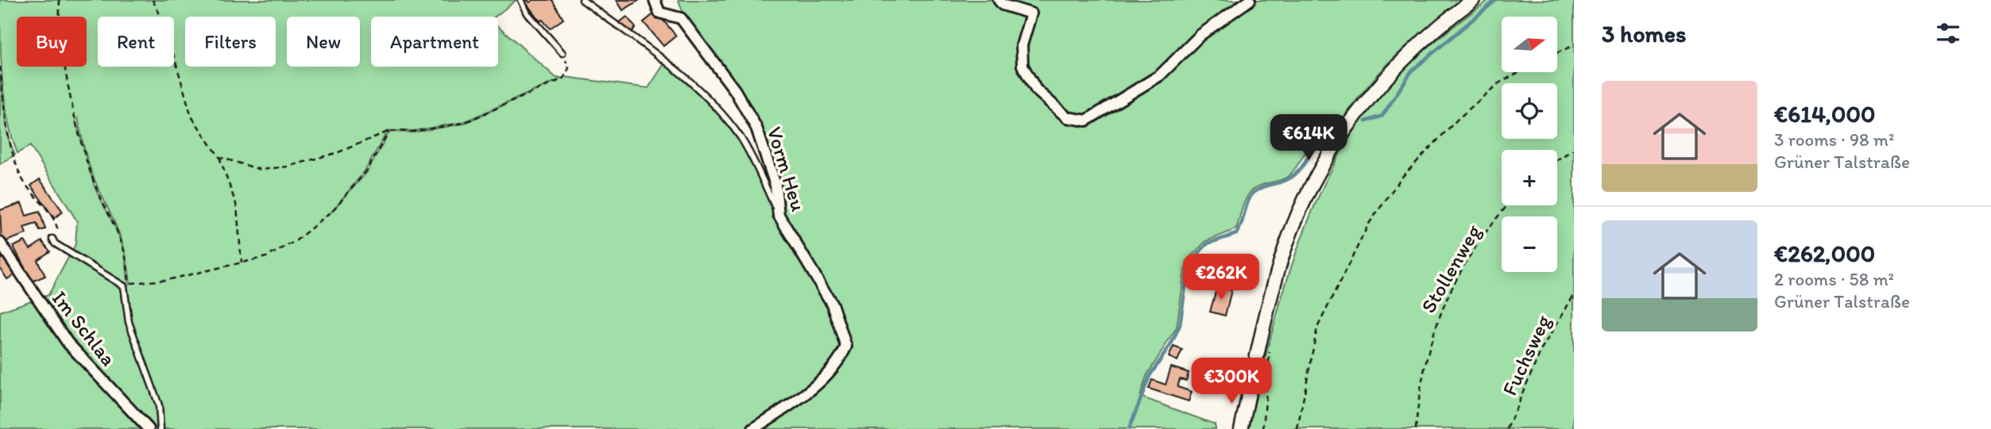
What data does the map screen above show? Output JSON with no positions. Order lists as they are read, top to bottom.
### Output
{
  "streets": {
    "street": ["Vorm Heu", "Im Schlaa"],
    "path": ["Stollenweg", "Fuchsweg"]
  },
  "north": "right",
  "page": {
    "heading": "3 homes",
    "map_buttons": ["+", "−"],
    "chip": [
      "Buy",
      "Rent",
      "Filters",
      "New",
      "Apartment"
    ],
    "list": [
      {
        "name": "€614,000",
        "note": "3 rooms · 98 m² · Grüner Talstraße"
      },
      {
        "name": "€262,000",
        "note": "2 rooms · 58 m² · Grüner Talstraße"
      }
    ],
    "price": ["€614K", "€262K", "€300K"]
  }
}
